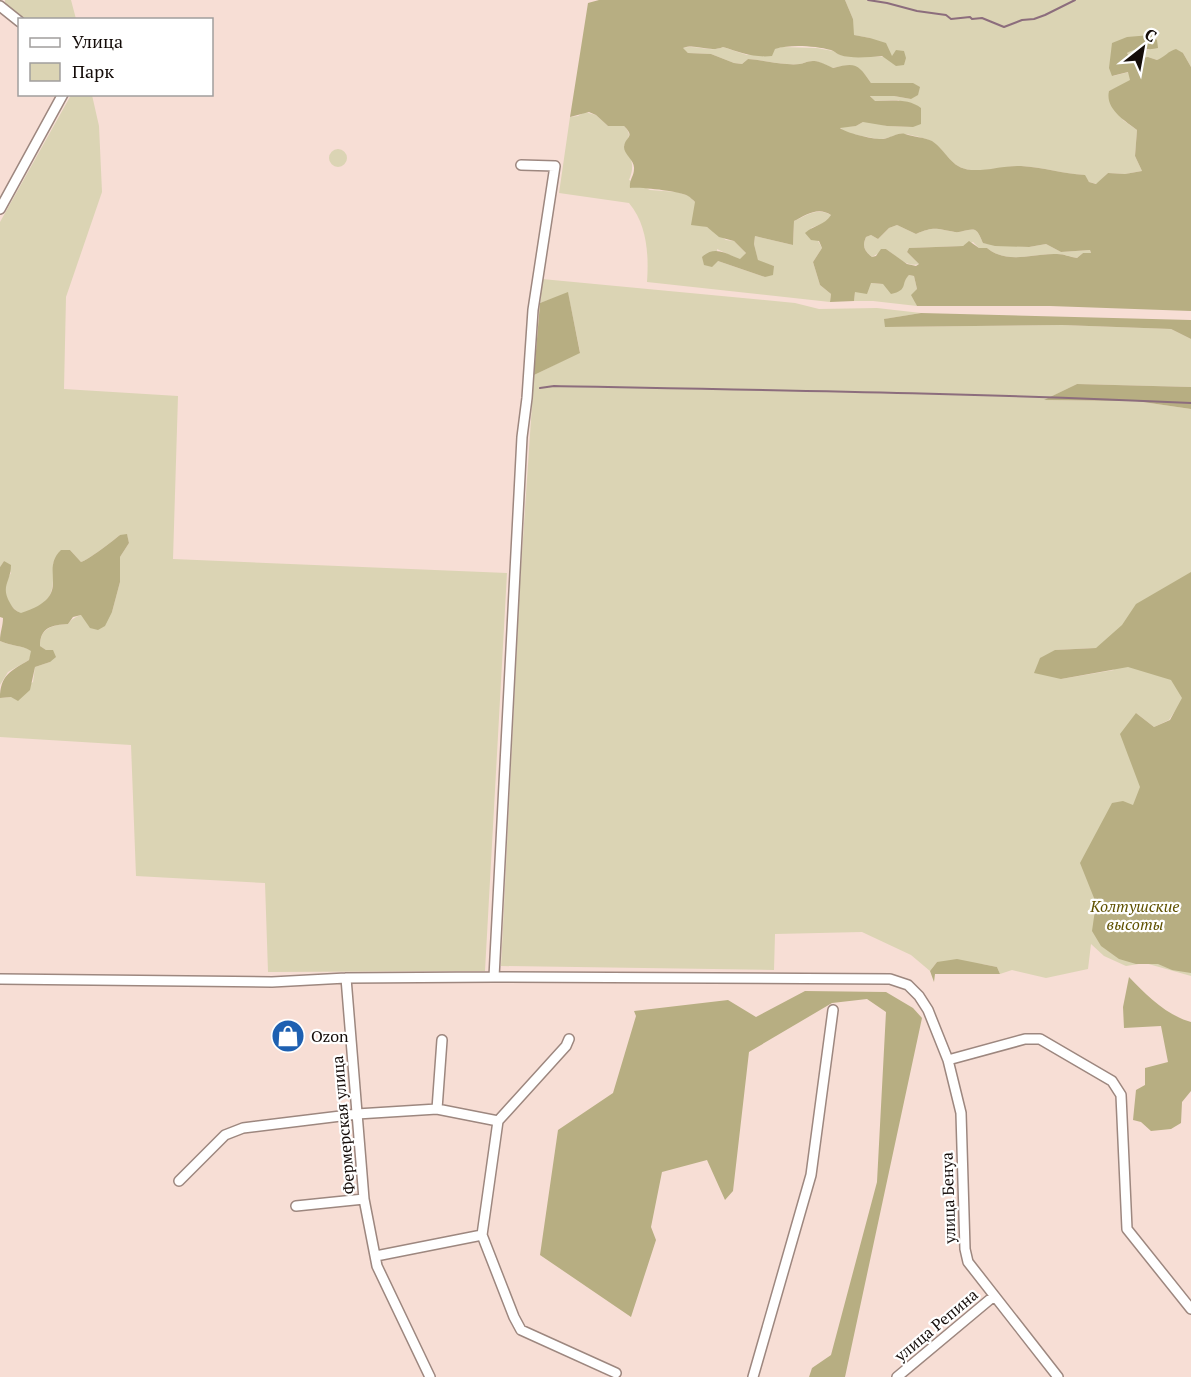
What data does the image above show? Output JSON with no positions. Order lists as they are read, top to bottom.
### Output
{
  "streets": {
    "street": ["Фермерская улица", "улица Бенуа", "улица Репина"]
  },
  "crossings": [
    ["Фермерская улица", "улица Бенуа"],
    ["улица Бенуа", "улица Репина"]
  ],
  "parks": ["Колтушские высоты"],
  "places": {
    "shop": ["Ozon"]
  },
  "legend": ["Улица", "Парк"],
  "north": "top right"
}
